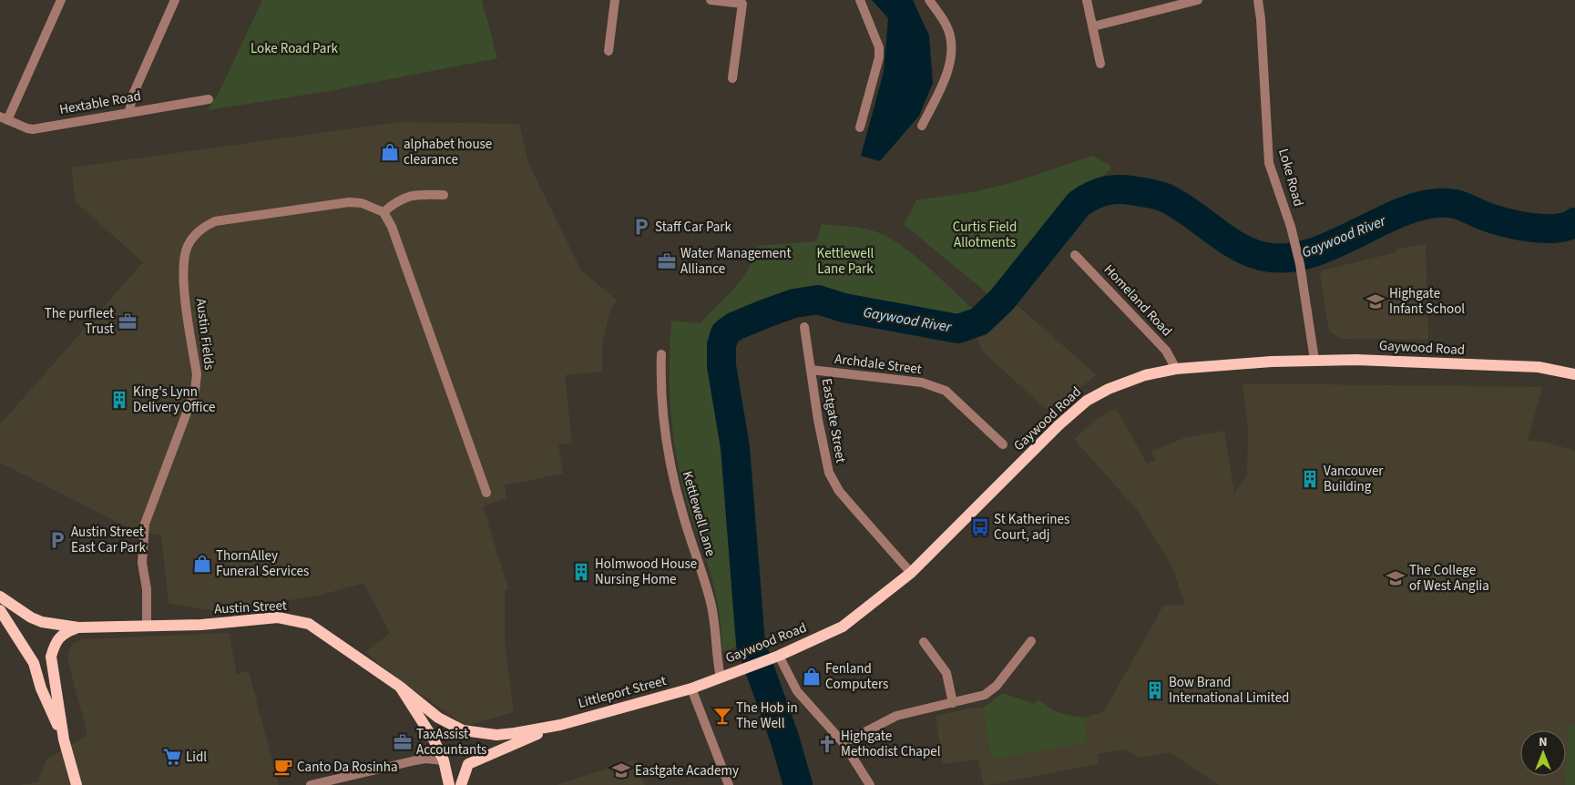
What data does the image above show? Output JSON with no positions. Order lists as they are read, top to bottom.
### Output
{
  "streets": {
    "main road": ["Gaywood Road", "Austin Street", "Littleport Street"],
    "street": [
      "Hextable Road",
      "Loke Road",
      "Homeland Road",
      "Austin Fields",
      "Archdale Street",
      "Eastgate Street",
      "Kettlewell Lane"
    ]
  },
  "crossings": [
    ["Loke Road", "Gaywood Road"],
    ["Homeland Road", "Gaywood Road"],
    ["Austin Fields", "Austin Street"],
    ["Gaywood Road", "Eastgate Street"],
    ["Gaywood Road", "Kettlewell Lane"],
    ["Gaywood Road", "Littleport Street"],
    ["Archdale Street", "Eastgate Street"],
    ["Austin Street", "Littleport Street"]
  ],
  "water": ["Gaywood River"],
  "parks": ["Loke Road Park", "Curtis Field Allotments", "Kettlewell Lane Park"],
  "places": {
    "shop": ["alphabet house clearance", "ThornAlley Funeral Services", "Fenland Computers"],
    "parking": ["Staff Car Park", "Austin Street East Car Park"],
    "office": ["Water Management Alliance", "The purfleet Trust", "TaxAssist Accountants"],
    "school or university": ["Highgate Infant School", "The College of West Anglia", "Eastgate Academy"],
    "building": [
      "King's Lynn Delivery Office",
      "Vancouver Building",
      "Holmwood House Nursing Home",
      "Bow Brand International Limited"
    ],
    "bus stop": ["St Katherines Court, adj"],
    "bar": ["The Hob in The Well"],
    "church": ["Highgate Methodist Chapel"],
    "supermarket": ["Lidl"],
    "cafe": ["Canto Da Rosinha"]
  },
  "north": "top"
}
